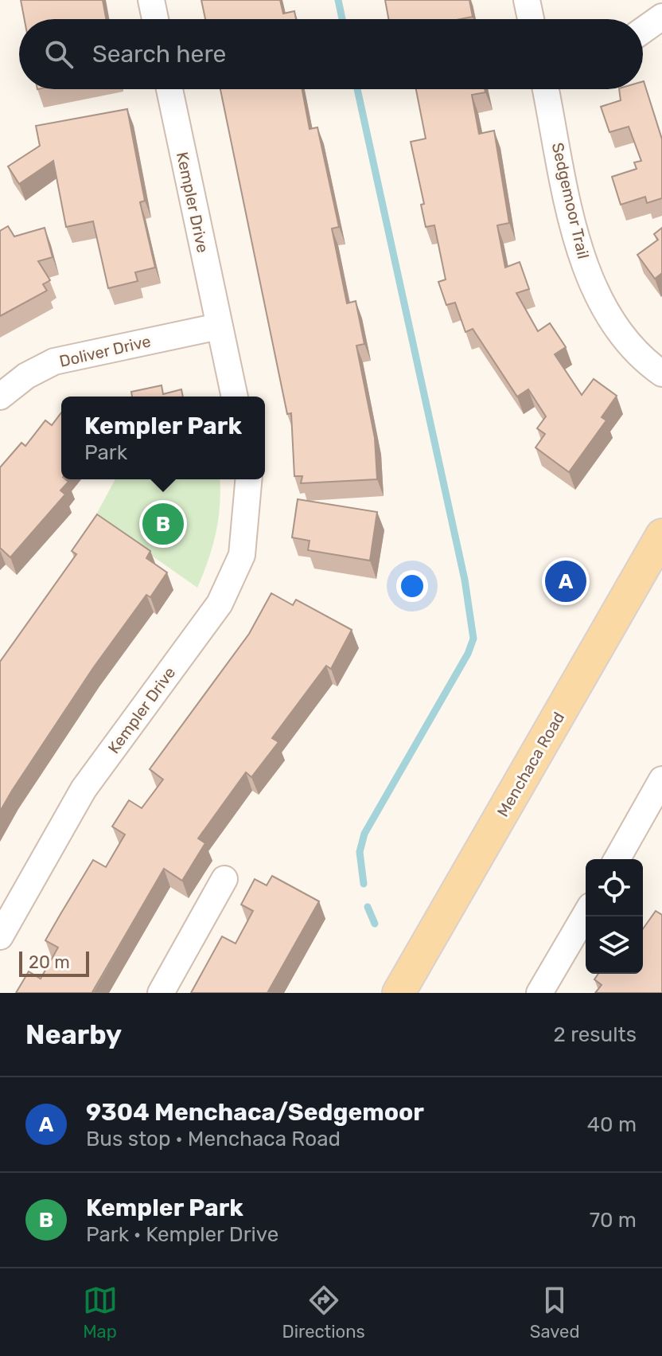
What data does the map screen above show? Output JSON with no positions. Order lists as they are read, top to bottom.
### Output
{
  "streets": {
    "main road": ["Menchaca Road"],
    "street": ["Sedgemoor Trail", "Kempler Drive", "Doliver Drive"]
  },
  "crossings": [
    ["Kempler Drive", "Doliver Drive"]
  ],
  "scale_bar": "20 m",
  "page": {
    "search": "Search here",
    "popup": ["Kempler Park", "Park"],
    "pins": ["B", "A"],
    "scale": "20 m",
    "heading": ["Nearby", "2 results"],
    "list": [
      {
        "mark": "A",
        "name": "9304 Menchaca/Sedgemoor",
        "note": "Bus stop · Menchaca Road",
        "value": "40 m"
      },
      {
        "mark": "B",
        "name": "Kempler Park",
        "note": "Park · Kempler Drive",
        "value": "70 m"
      }
    ],
    "nav": ["Map", "Directions", "Saved"]
  }
}
